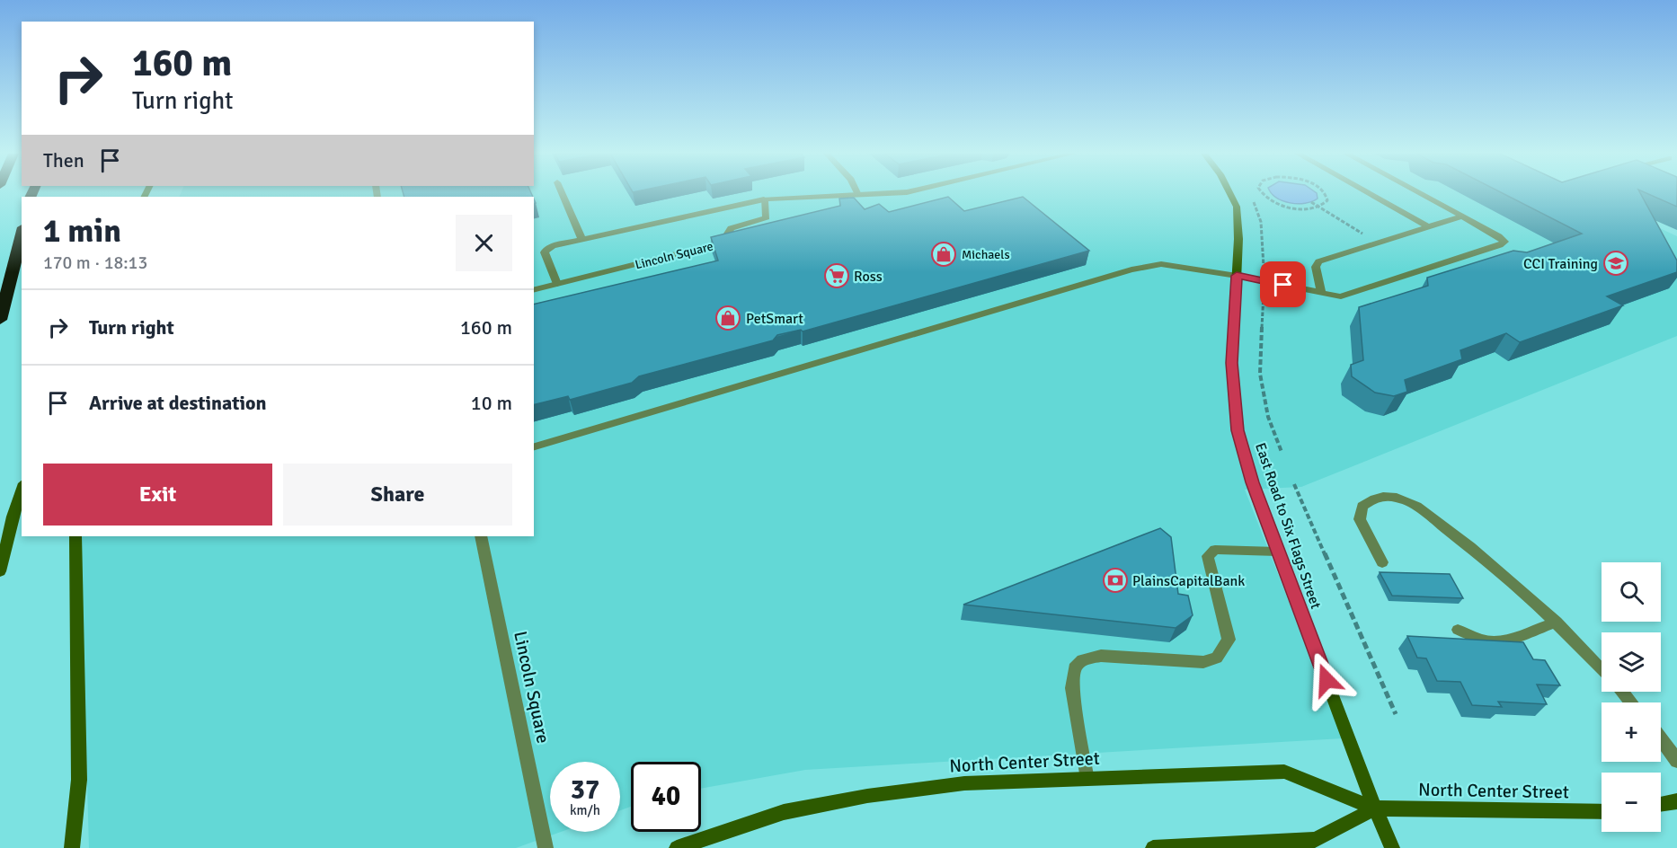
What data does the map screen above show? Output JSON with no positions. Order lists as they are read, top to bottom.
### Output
{
  "streets": {
    "main road": ["East Road to Six Flags Street", "North Center Street"],
    "street": ["Lincoln Square"]
  },
  "crossings": [
    ["East Road to Six Flags Street", "North Center Street"]
  ],
  "places": {
    "shop": ["Michaels", "PetSmart"],
    "school or university": ["CCI Training"],
    "supermarket": ["Ross"],
    "bank": ["PlainsCapitalBank"]
  },
  "page": {
    "turn": ["160 m", "Turn right"],
    "then": "Then",
    "heading": ["1 min", "170 m · 18:13"],
    "list": [
      {
        "name": "Turn right",
        "value": "160 m"
      },
      {
        "name": "Arrive at destination",
        "value": "10 m"
      }
    ],
    "buttons": ["Exit", "Share"],
    "map_buttons": ["+", "−"],
    "speed": "37 km/h",
    "limit": "40"
  }
}
